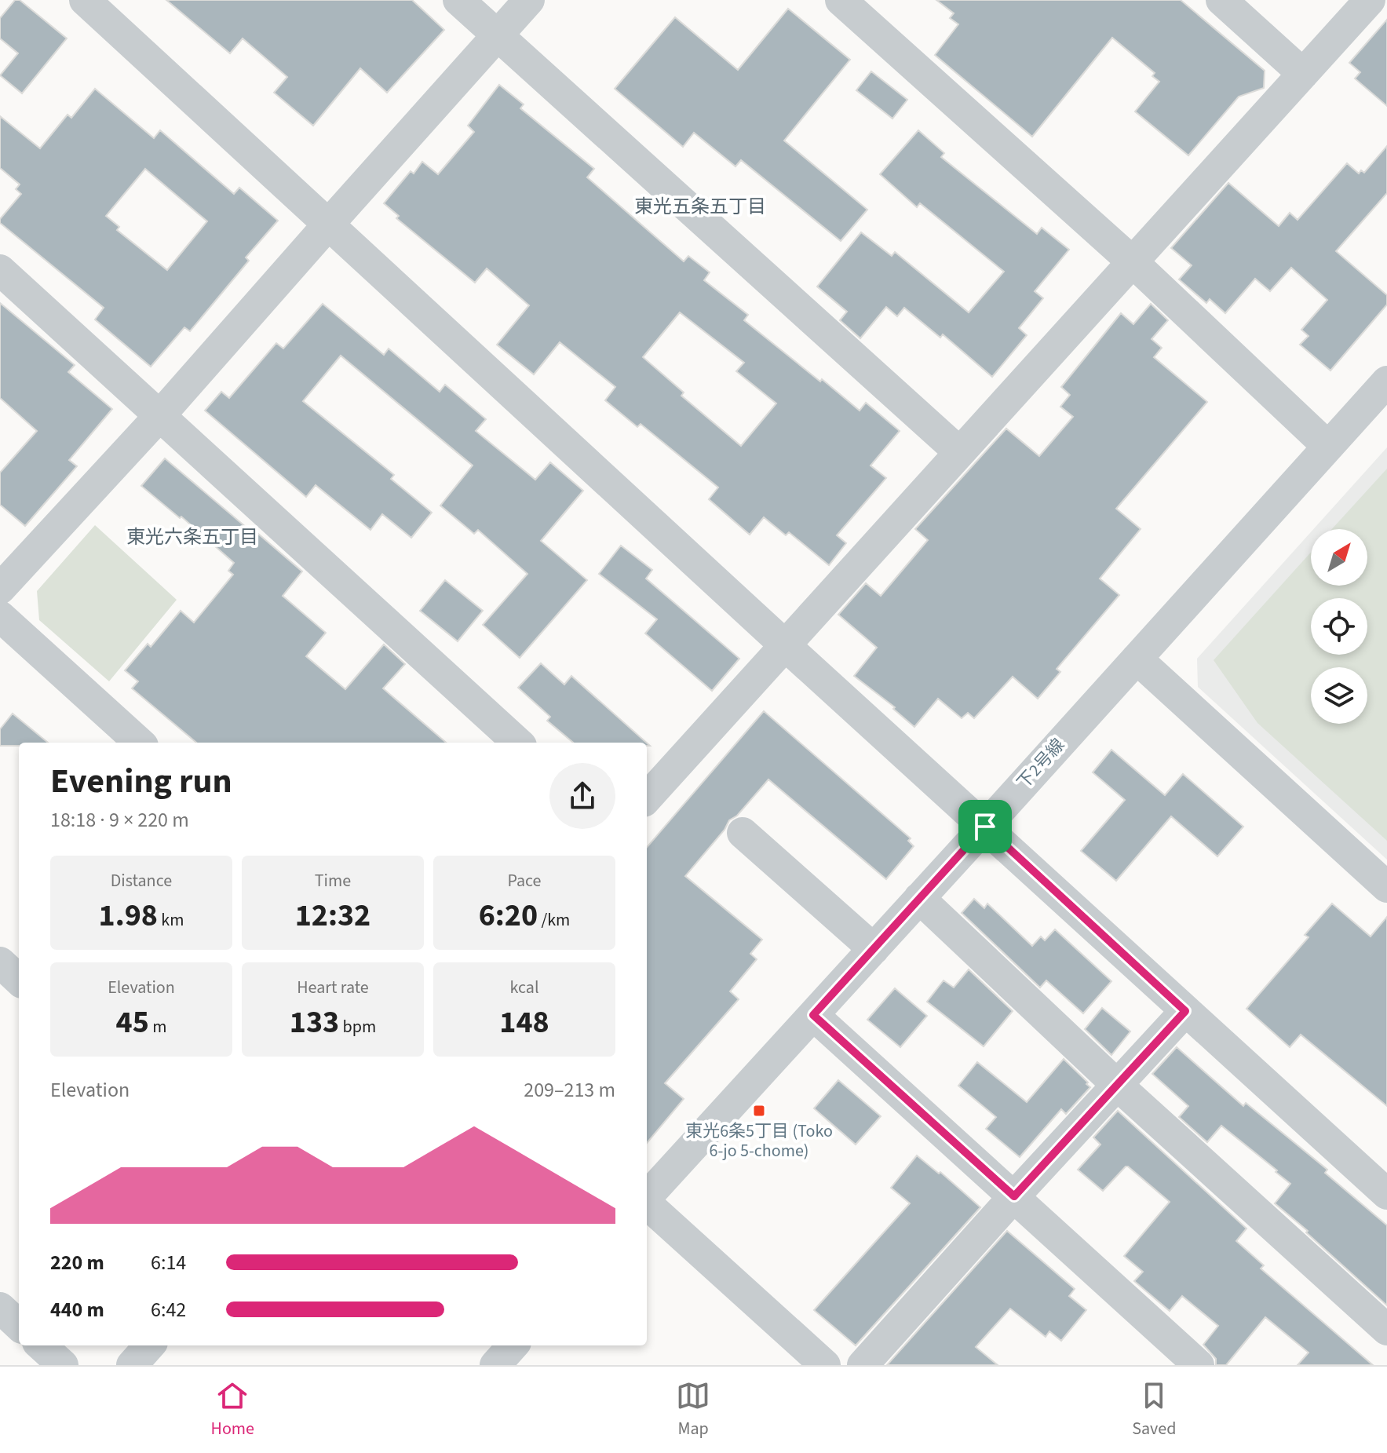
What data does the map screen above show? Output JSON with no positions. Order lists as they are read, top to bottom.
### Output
{
  "streets": {
    "street": ["下2号線"]
  },
  "districts": ["東光五条五丁目", "東光六条五丁目"],
  "places": {
    "transit": ["東光6条5丁目 (Toko 6-jo 5-chome)"]
  },
  "north": "top right",
  "page": {
    "heading": ["Evening run", "18:18 · 9 × 220 m"],
    "stats": [
      ["Distance", "1.98 km"],
      ["Time", "12:32"],
      ["Pace", "6:20 /km"],
      ["Elevation", "45 m"],
      ["Heart rate", "133 bpm"],
      ["kcal", "148"]
    ],
    "chart": ["Elevation", "209–213 m"],
    "list": [
      {
        "name": "220 m",
        "note": "6:14"
      },
      {
        "name": "440 m",
        "note": "6:42"
      }
    ],
    "tabs": ["Home", "Map", "Saved"]
  }
}
